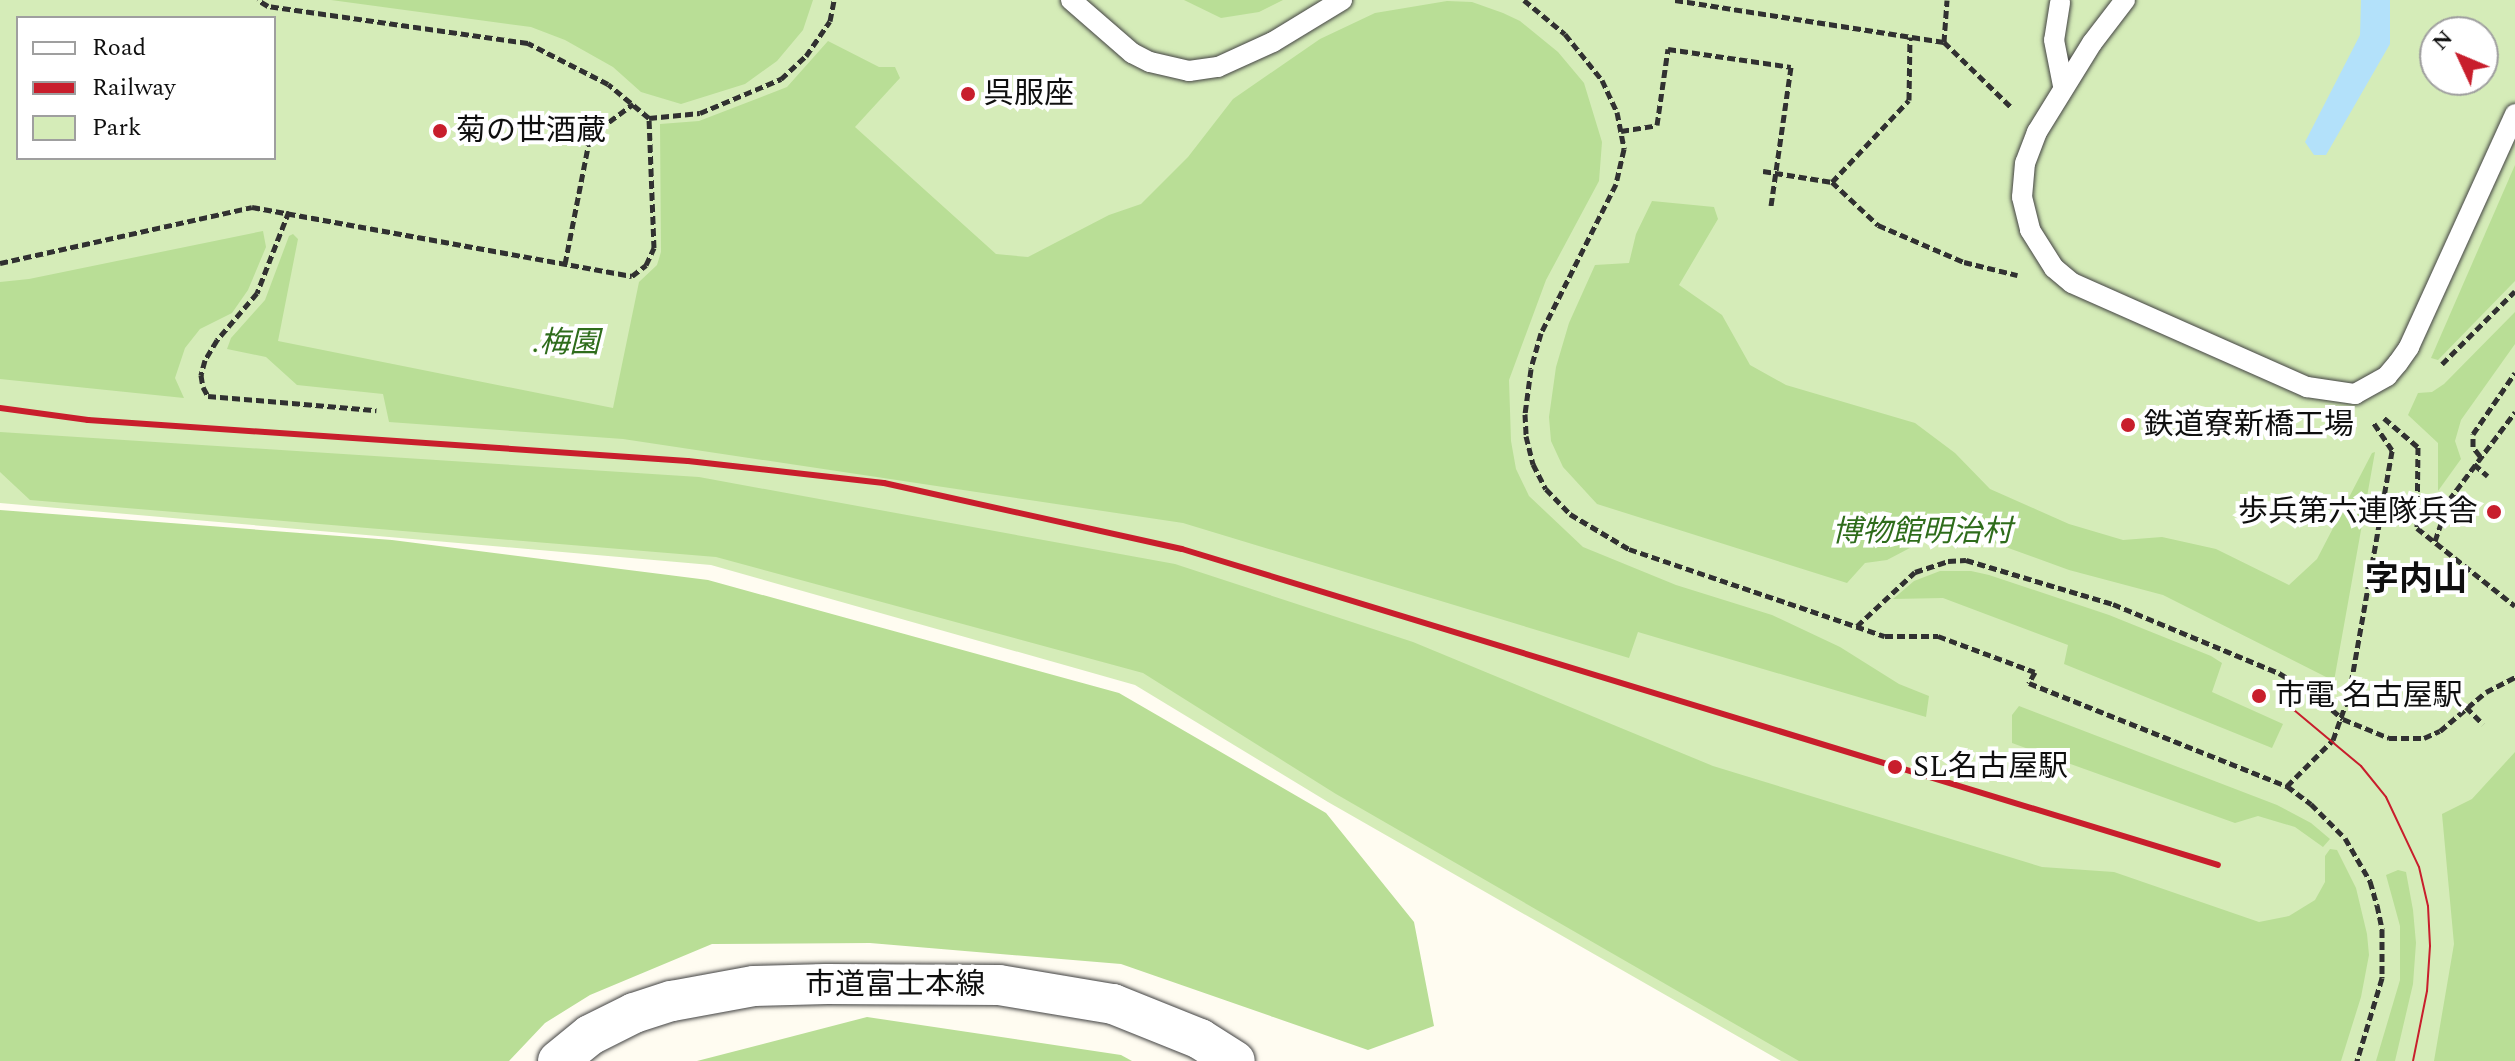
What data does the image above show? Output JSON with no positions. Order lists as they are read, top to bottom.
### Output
{
  "streets": {
    "street": ["市道富士本線"]
  },
  "districts": ["字内山"],
  "parks": [".梅園", "博物館明治村"],
  "places": [
    "呉服座",
    "菊の世酒蔵",
    "鉄道寮新橋工場",
    "歩兵第六連隊兵舎",
    "市電 名古屋駅",
    "SL名古屋駅"
  ],
  "legend": ["Road", "Railway", "Park"],
  "north": "top left"
}
